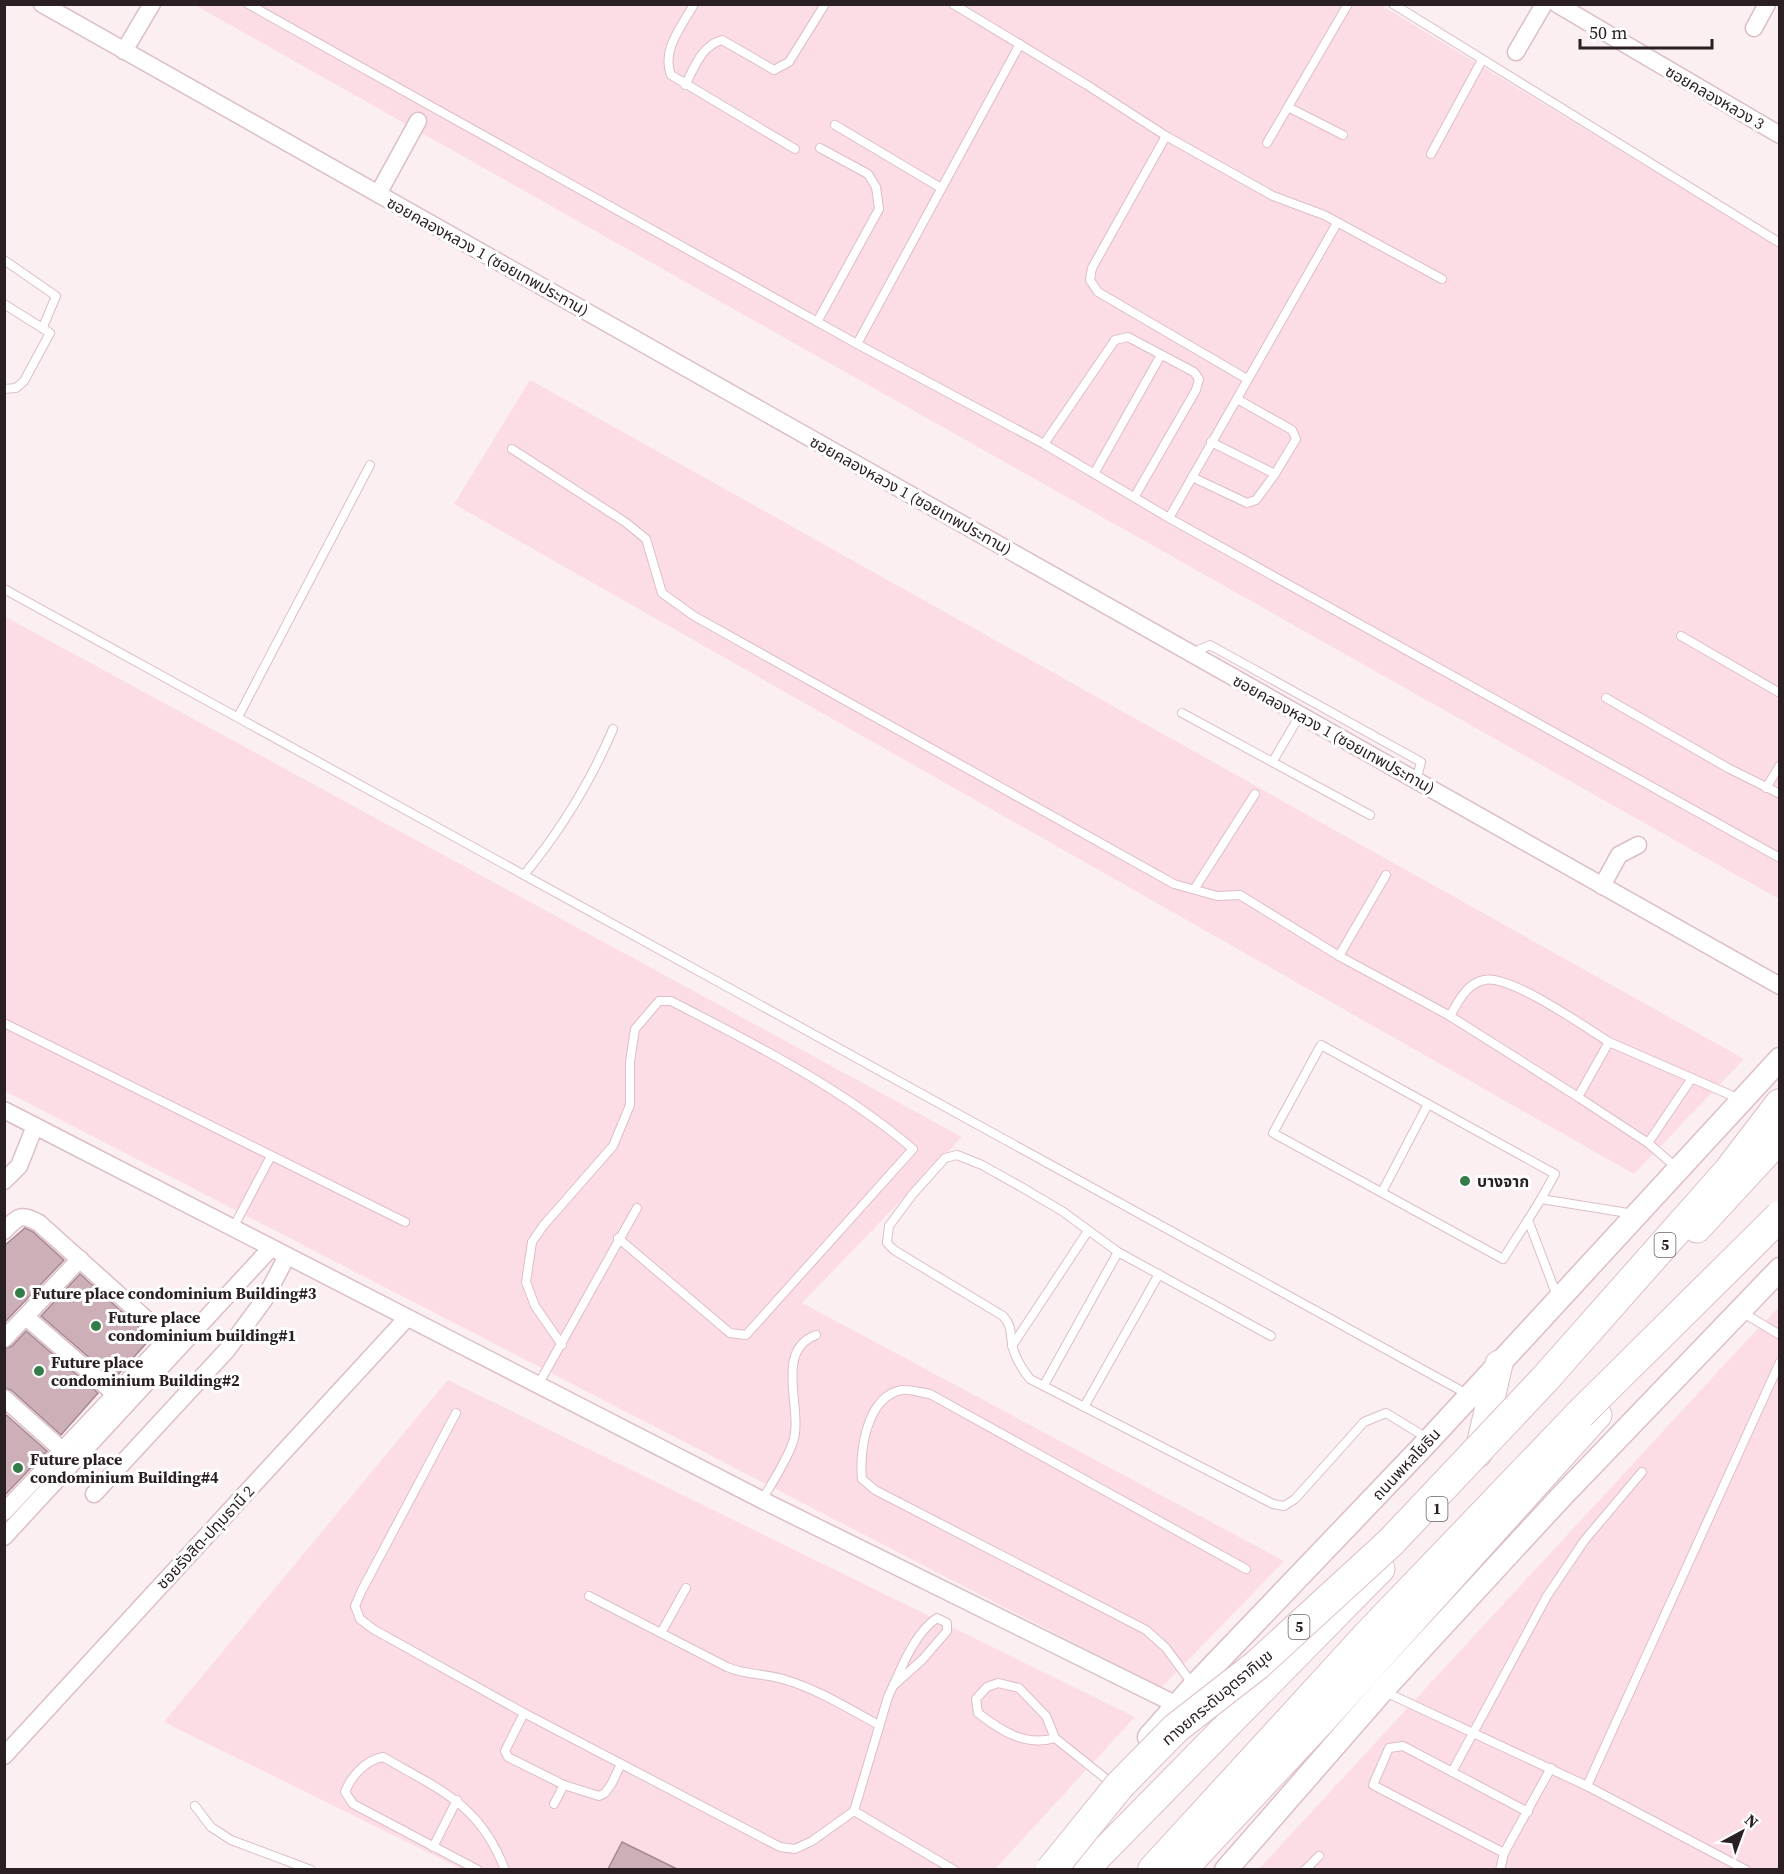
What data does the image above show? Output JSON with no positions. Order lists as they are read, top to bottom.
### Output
{
  "streets": {
    "highway": ["5", "1", "ทางยกระดับอุตราภิมุข"],
    "main road": ["ถนนพหลโยธิน"],
    "street": ["ซอยคลองหลวง 3", "ซอยคลองหลวง 1 (ซอยเทพประทาน)", "ซอยรังสิต-ปทุมธานี 2"]
  },
  "places": [
    "บางจาก",
    "Future place condominium Building#3",
    "Future place condominium building#1",
    "Future place condominium Building#2",
    "Future place condominium Building#4"
  ],
  "scale_bar": "50 m",
  "north": "top right"
}
